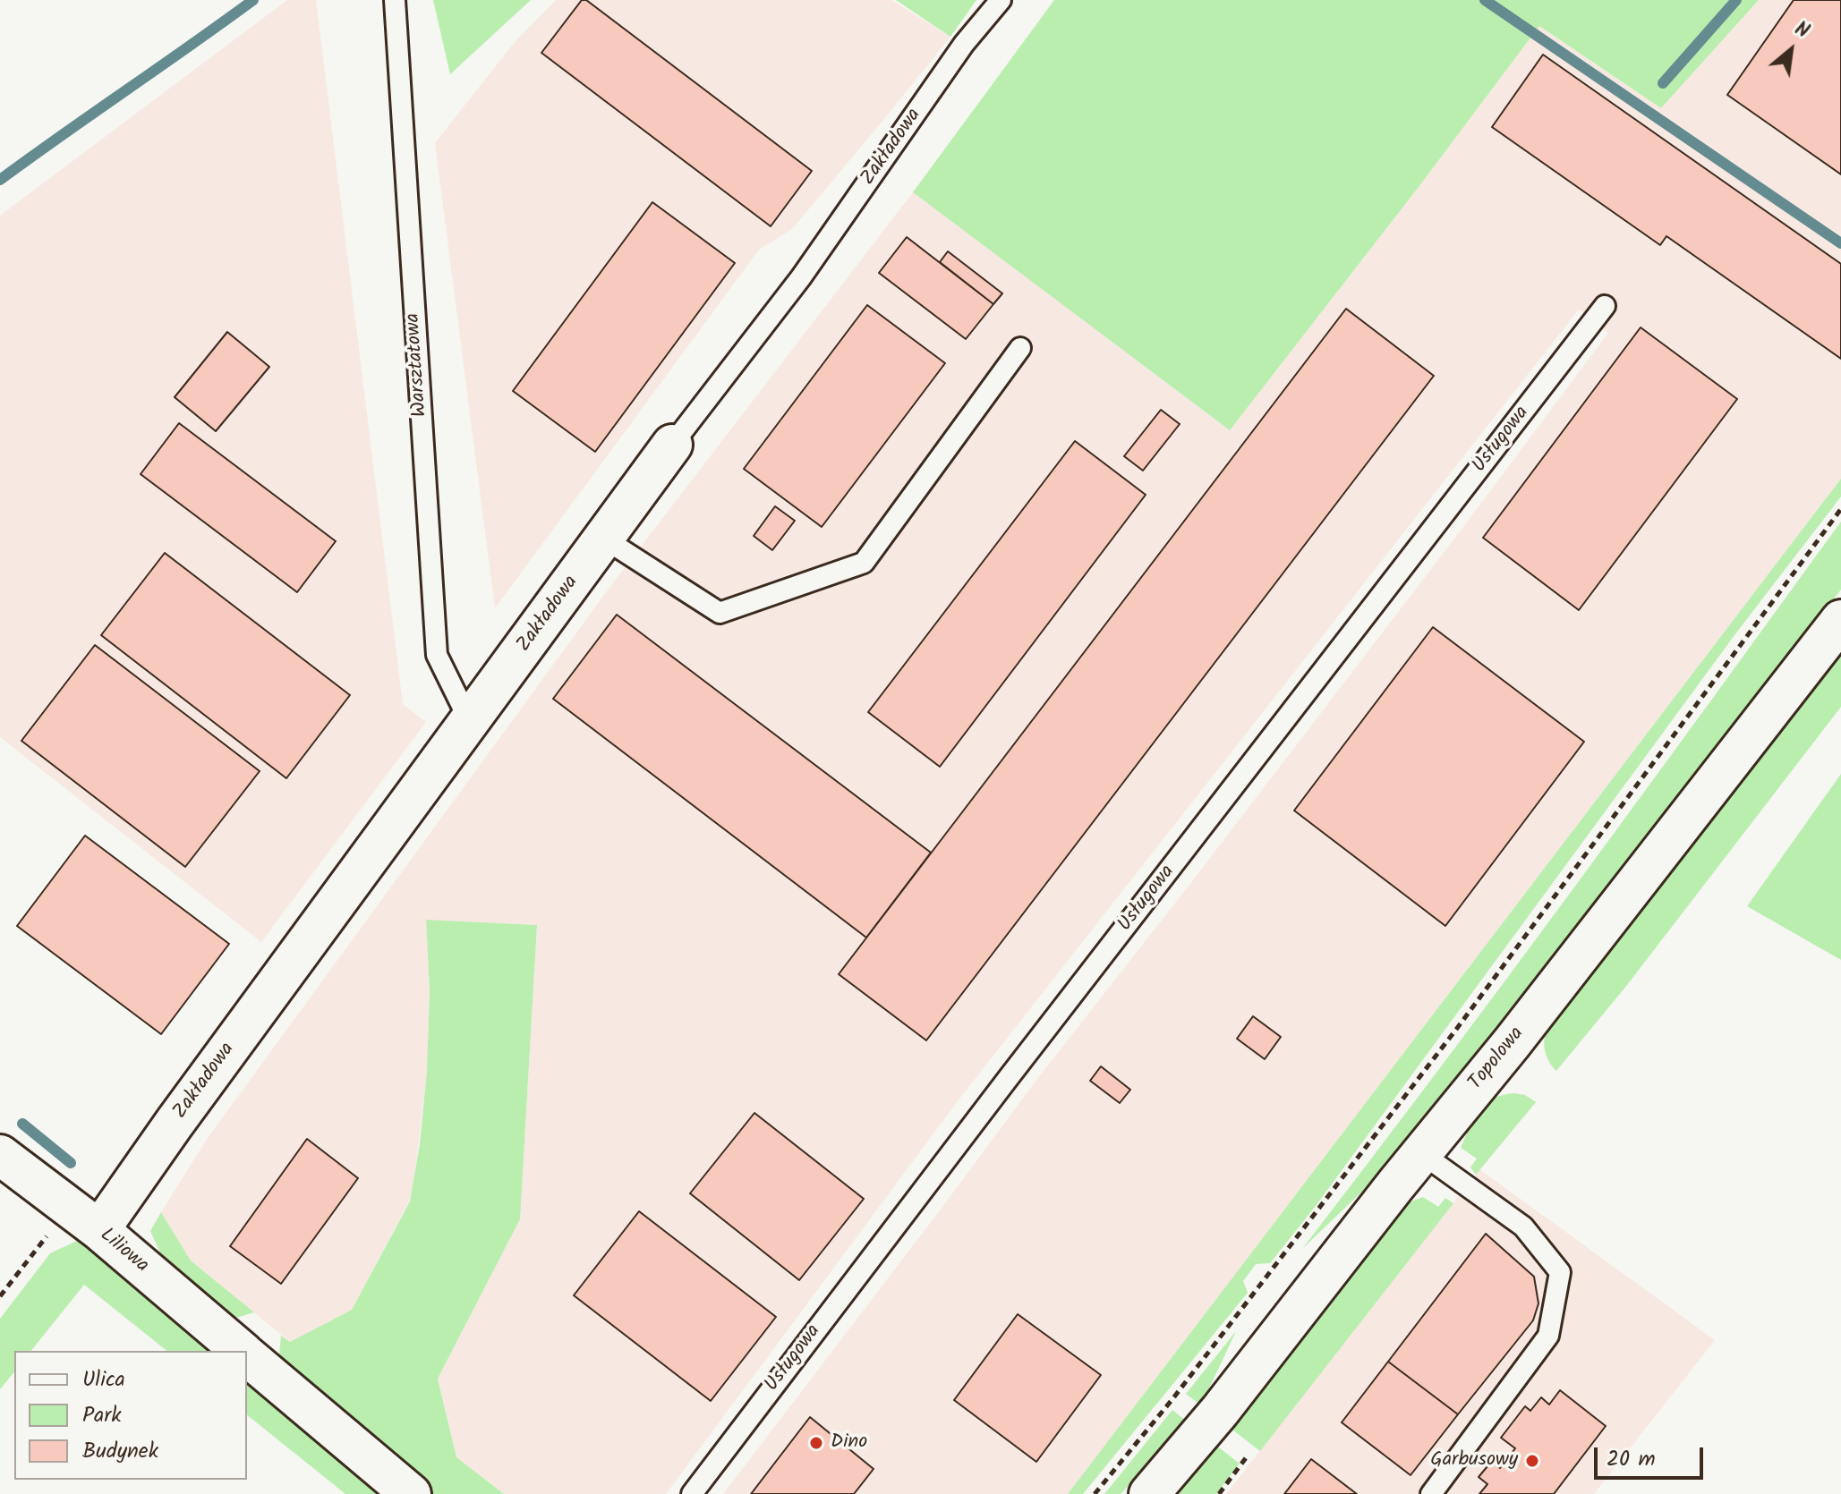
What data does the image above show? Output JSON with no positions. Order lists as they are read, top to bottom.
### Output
{
  "streets": {
    "street": ["Zakładowa", "Topolowa", "Liliowa"],
    "lane": ["Warsztatowa", "Usługowa"]
  },
  "crossings": [
    ["Zakładowa", "Warsztatowa"],
    ["Zakładowa", "Liliowa"]
  ],
  "places": ["Dino", "Garbusowy"],
  "legend": ["Ulica", "Park", "Budynek"],
  "scale_bar": "20 m",
  "north": "top right"
}
